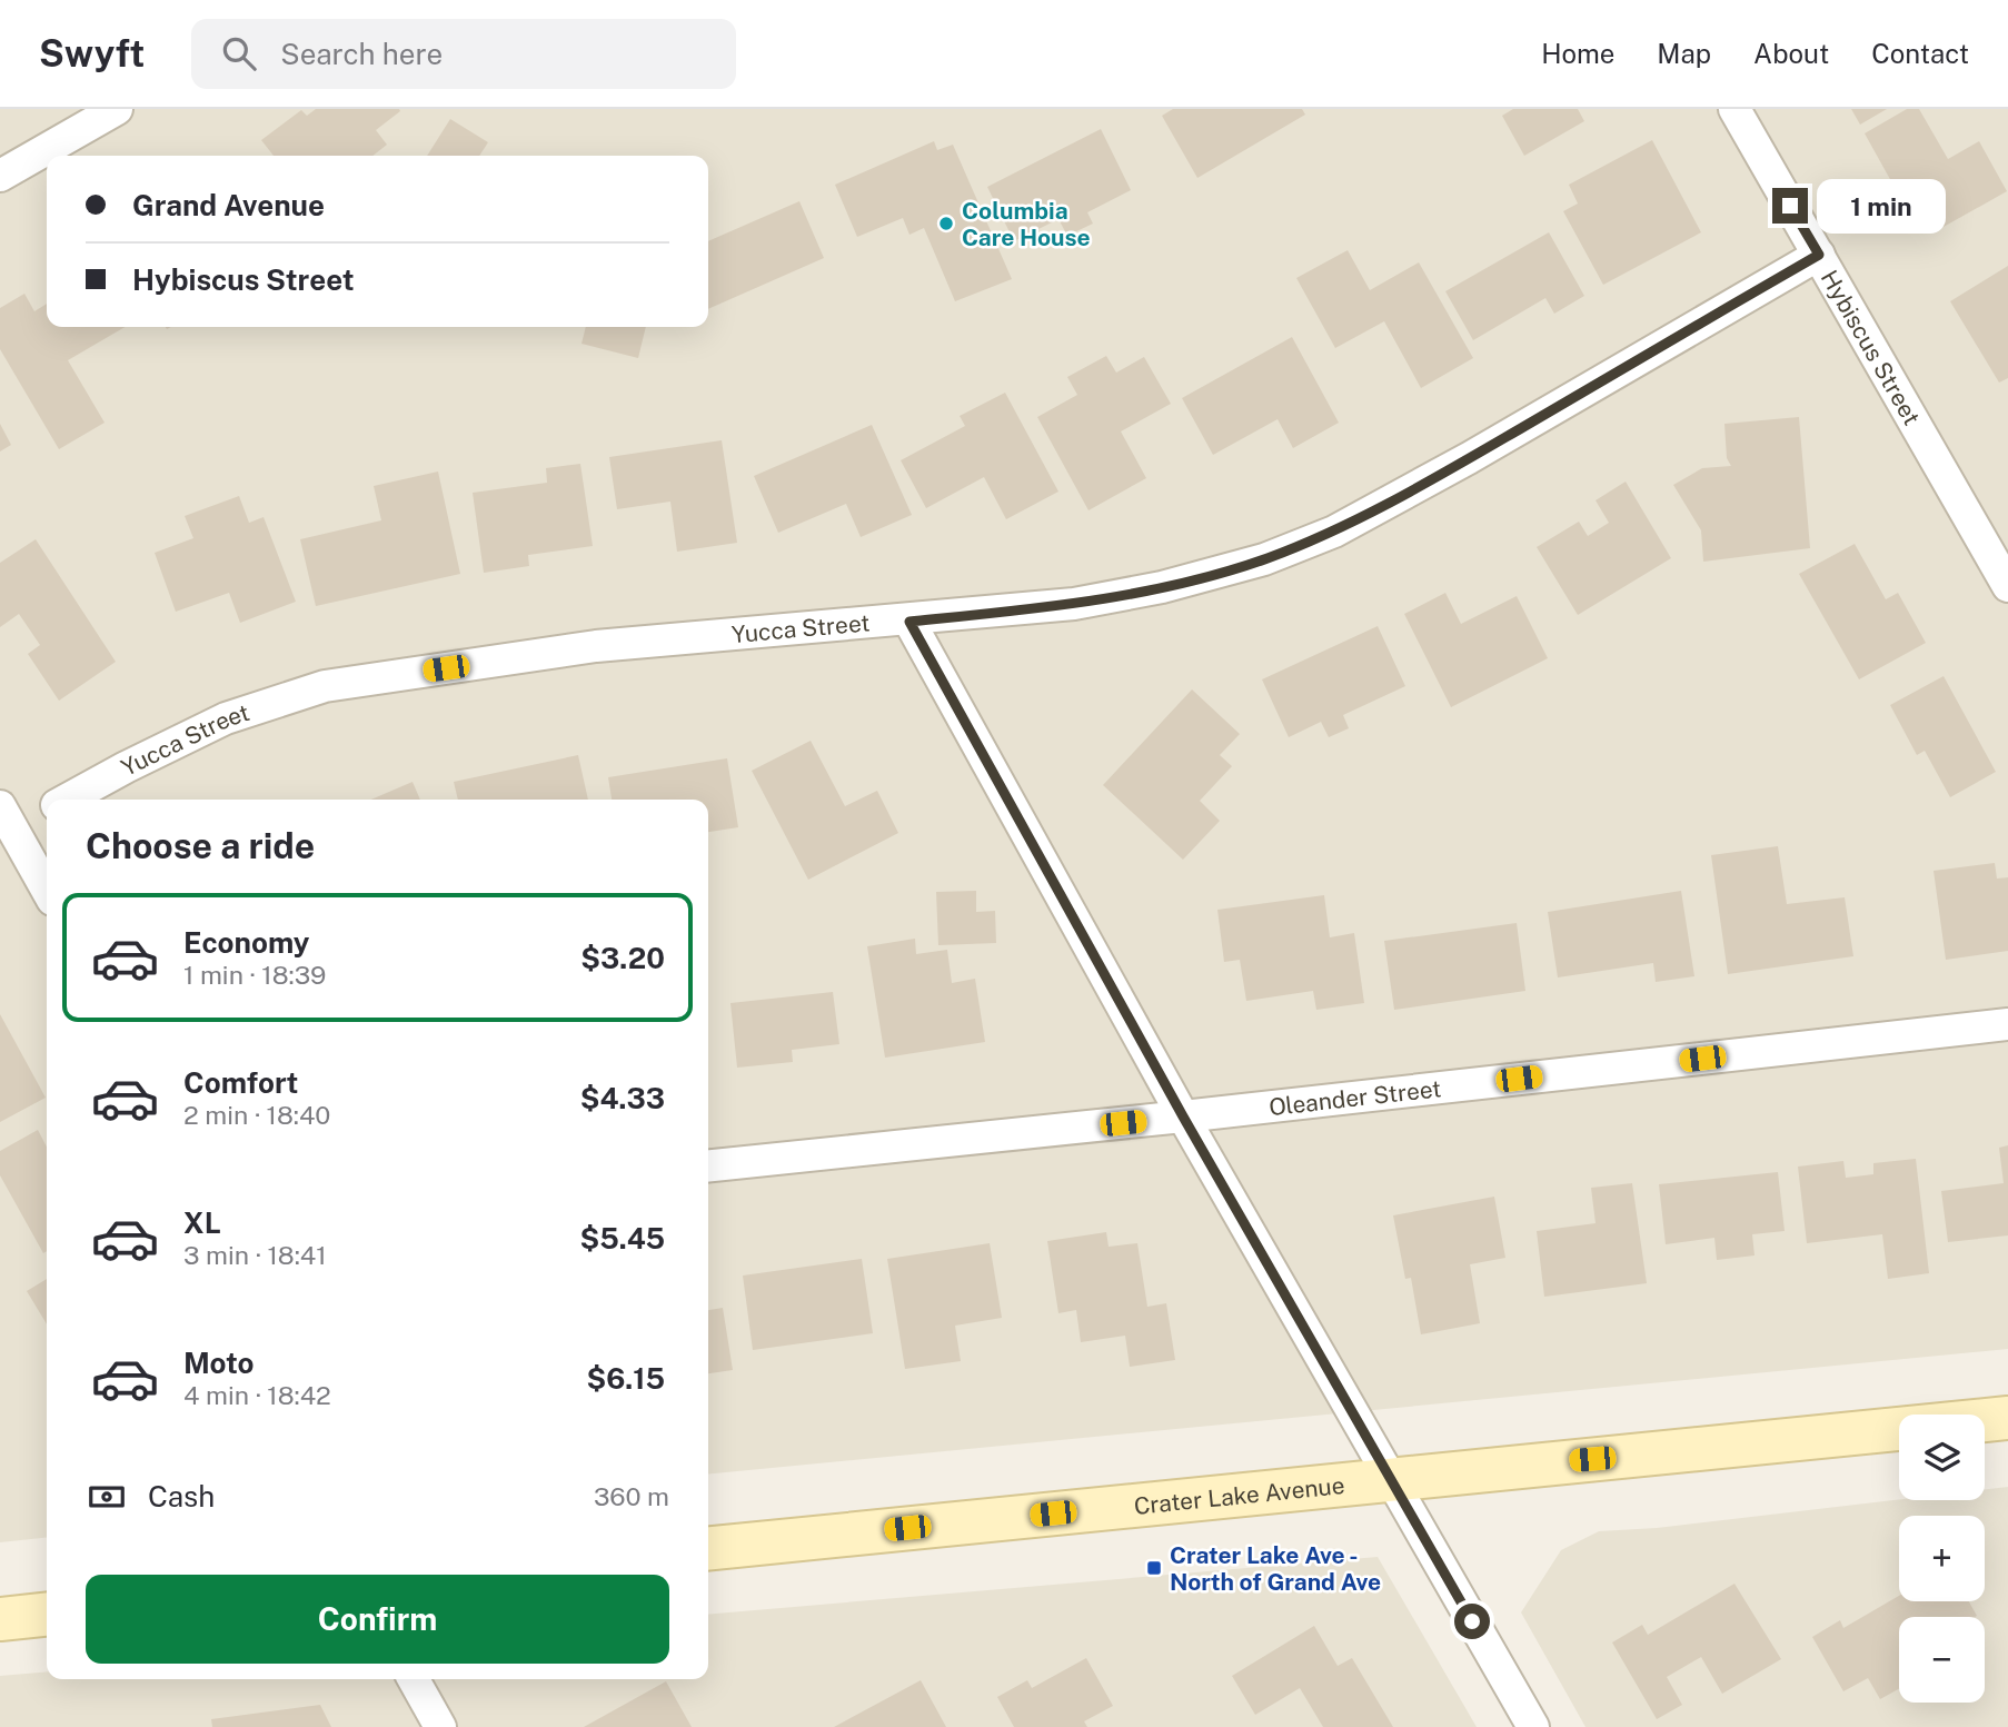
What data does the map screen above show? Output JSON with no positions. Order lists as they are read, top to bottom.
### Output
{
  "streets": {
    "main road": ["Crater Lake Avenue"],
    "street": ["Hybiscus Street", "Yucca Street", "Oleander Street"]
  },
  "crossings": [
    ["Hybiscus Street", "Yucca Street"]
  ],
  "places": {
    "other": ["Columbia Care House"],
    "transit": ["Crater Lake Ave - North of Grand Ave"]
  },
  "page": {
    "header": "Swyft",
    "search": "Search here",
    "nav": [
      "Home",
      "Map",
      "About",
      "Contact"
    ],
    "banner": ["Grand Avenue", "Hybiscus Street"],
    "bubble": "1 min",
    "heading": "Choose a ride",
    "list": [
      {
        "name": "Economy",
        "note": "1 min · 18:39",
        "value": "$3.20"
      },
      {
        "name": "Comfort",
        "note": "2 min · 18:40",
        "value": "$4.33"
      },
      {
        "name": "XL",
        "note": "3 min · 18:41",
        "value": "$5.45"
      },
      {
        "name": "Moto",
        "note": "4 min · 18:42",
        "value": "$6.15"
      }
    ],
    "map_buttons": ["+", "−"],
    "pay": ["Cash", "360 m"],
    "buttons": "Confirm"
  }
}
